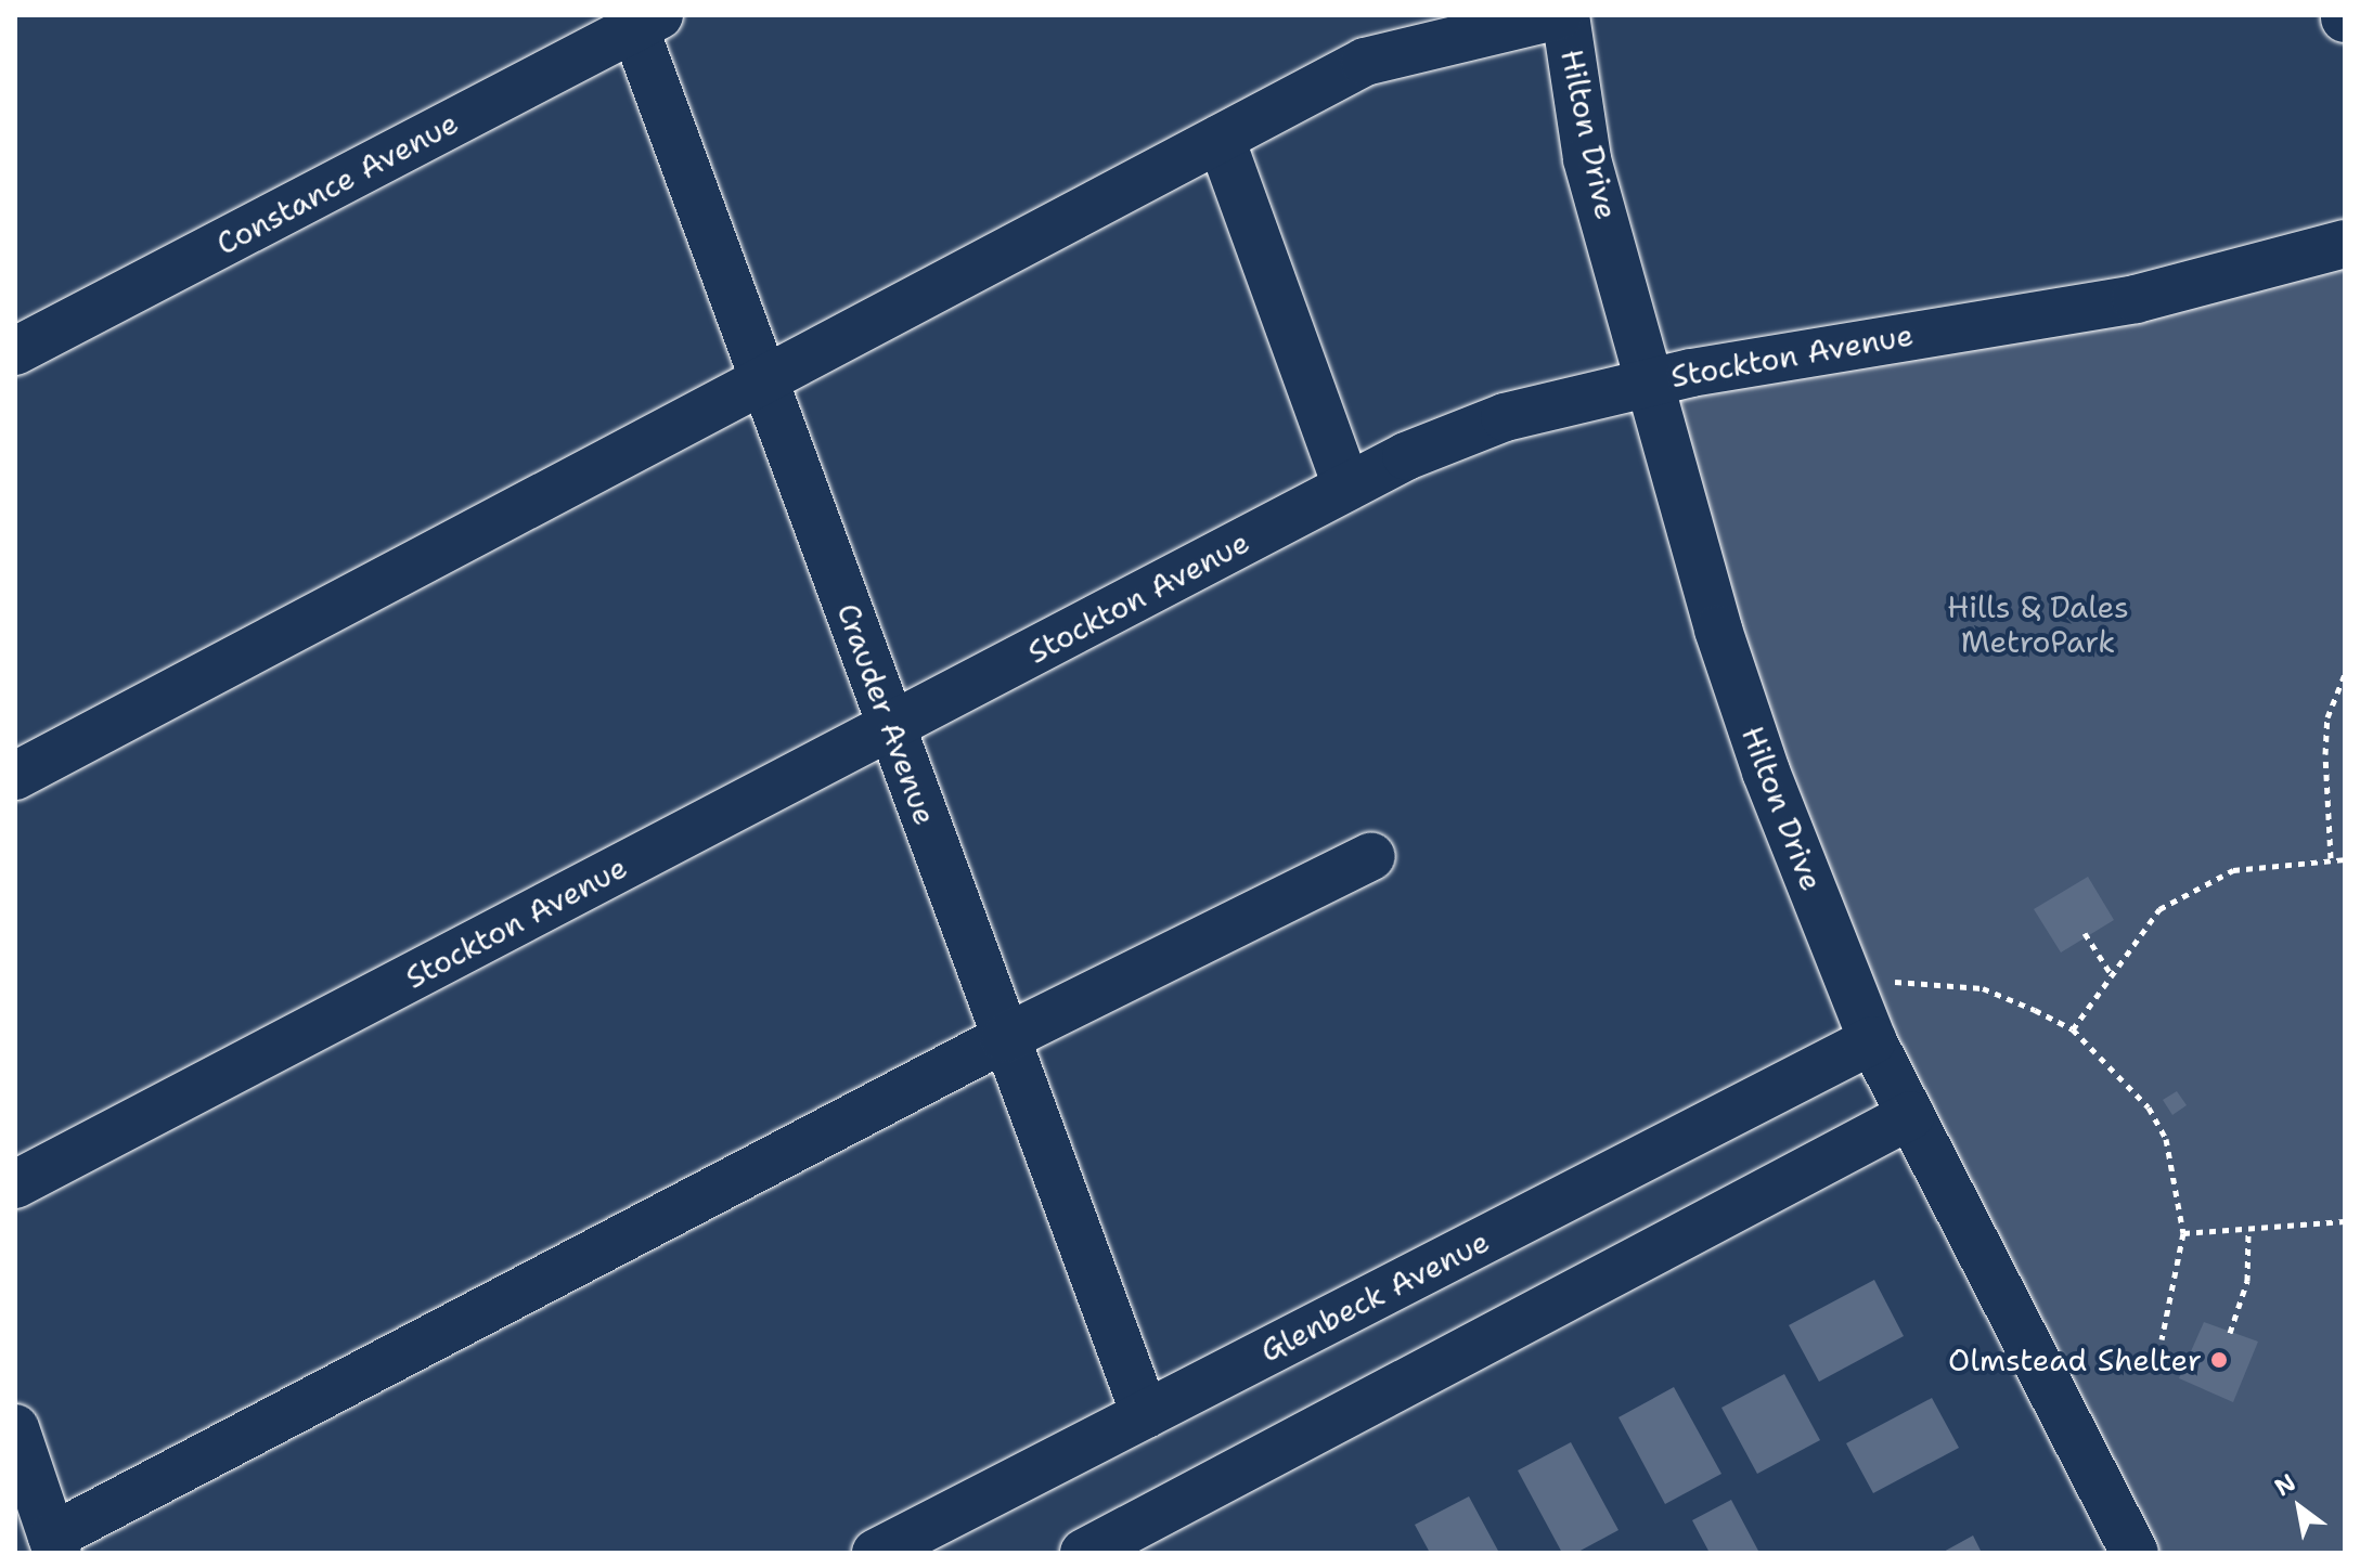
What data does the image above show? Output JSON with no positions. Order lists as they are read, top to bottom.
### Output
{
  "streets": {
    "street": [
      "Hilton Drive",
      "Constance Avenue",
      "Stockton Avenue",
      "Crauder Avenue",
      "Glenbeck Avenue"
    ]
  },
  "crossings": [
    ["Hilton Drive", "Stockton Avenue"],
    ["Hilton Drive", "Glenbeck Avenue"],
    ["Constance Avenue", "Crauder Avenue"],
    ["Stockton Avenue", "Crauder Avenue"],
    ["Crauder Avenue", "Glenbeck Avenue"]
  ],
  "parks": ["Hills & Dales MetroPark"],
  "places": ["Olmstead Shelter"],
  "north": "top left"
}
